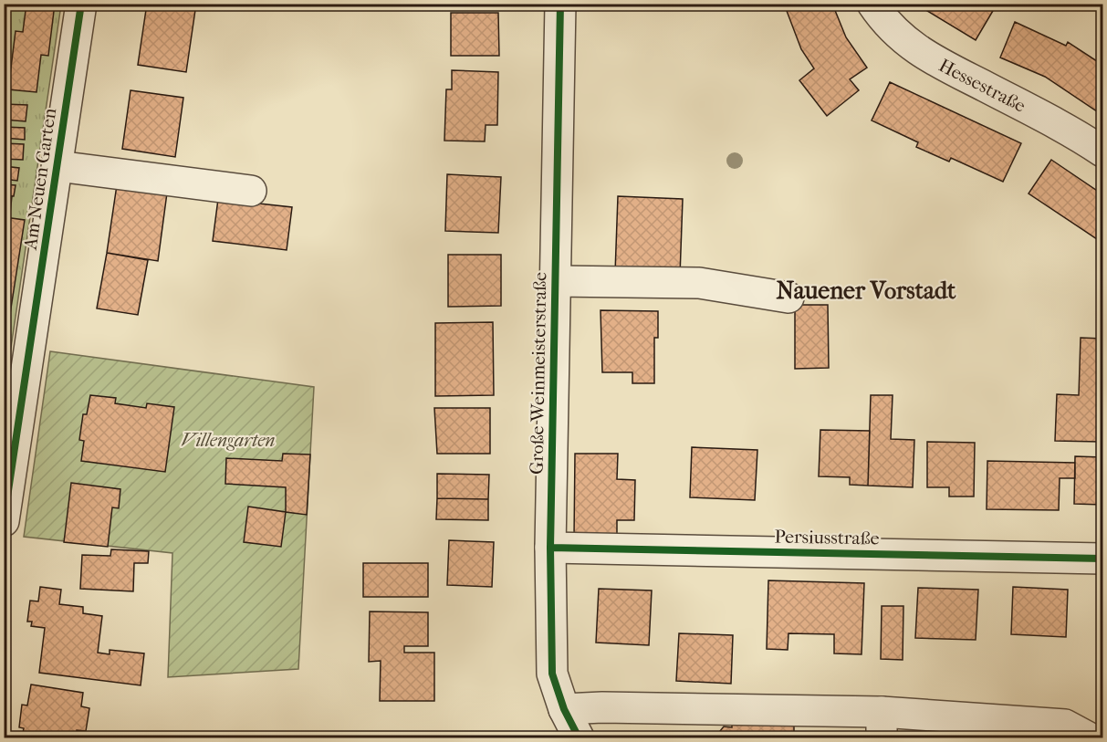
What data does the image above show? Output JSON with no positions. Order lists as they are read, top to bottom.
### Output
{
  "streets": {
    "street": [
      "Hessestraße",
      "Am Neuen Garten",
      "Große Weinmeisterstraße",
      "Persiusstraße"
    ]
  },
  "crossings": [
    ["Große Weinmeisterstraße", "Persiusstraße"]
  ],
  "districts": ["Nauener Vorstadt"],
  "parks": ["Villengarten"]
}
